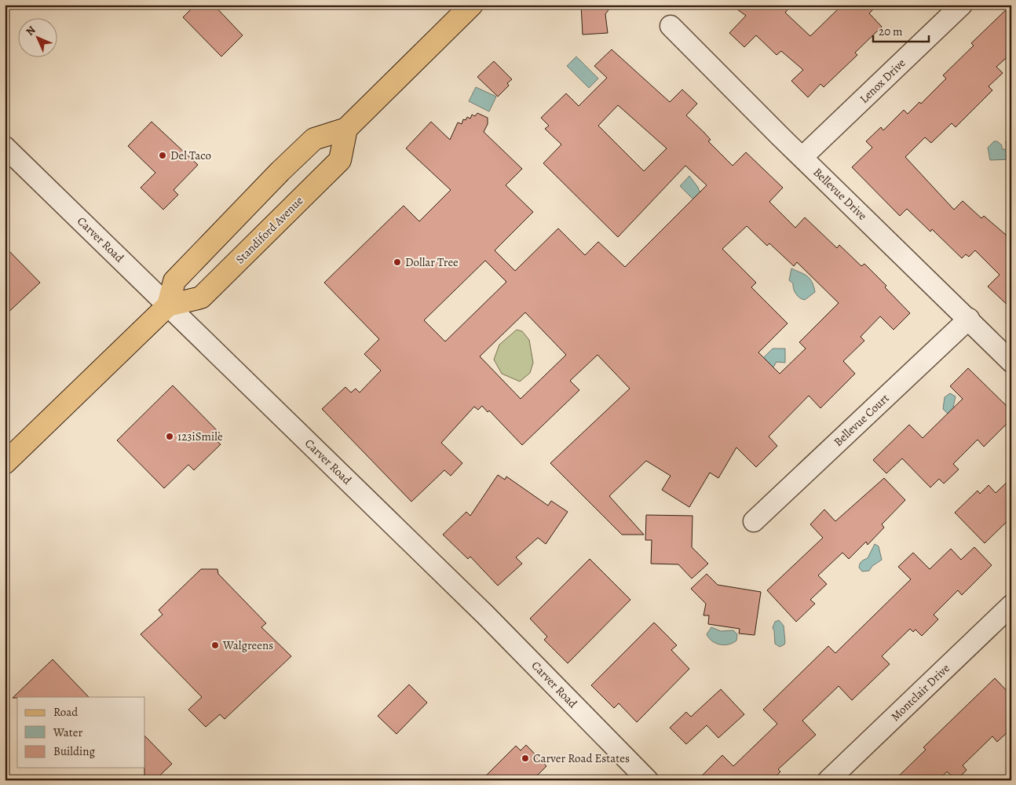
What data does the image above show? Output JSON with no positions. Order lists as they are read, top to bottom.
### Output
{
  "streets": {
    "main road": ["Standiford Avenue"],
    "street": [
      "Lenox Drive",
      "Bellevue Drive",
      "Carver Road",
      "Bellevue Court",
      "Montclair Drive"
    ]
  },
  "crossings": [
    ["Lenox Drive", "Bellevue Drive"],
    ["Bellevue Drive", "Bellevue Court"],
    ["Standiford Avenue", "Carver Road"]
  ],
  "places": [
    "Del Taco",
    "Dollar Tree",
    "123iSmile",
    "Walgreens",
    "Carver Road Estates"
  ],
  "legend": ["Road", "Water", "Building"],
  "scale_bar": "20 m",
  "north": "top left"
}
